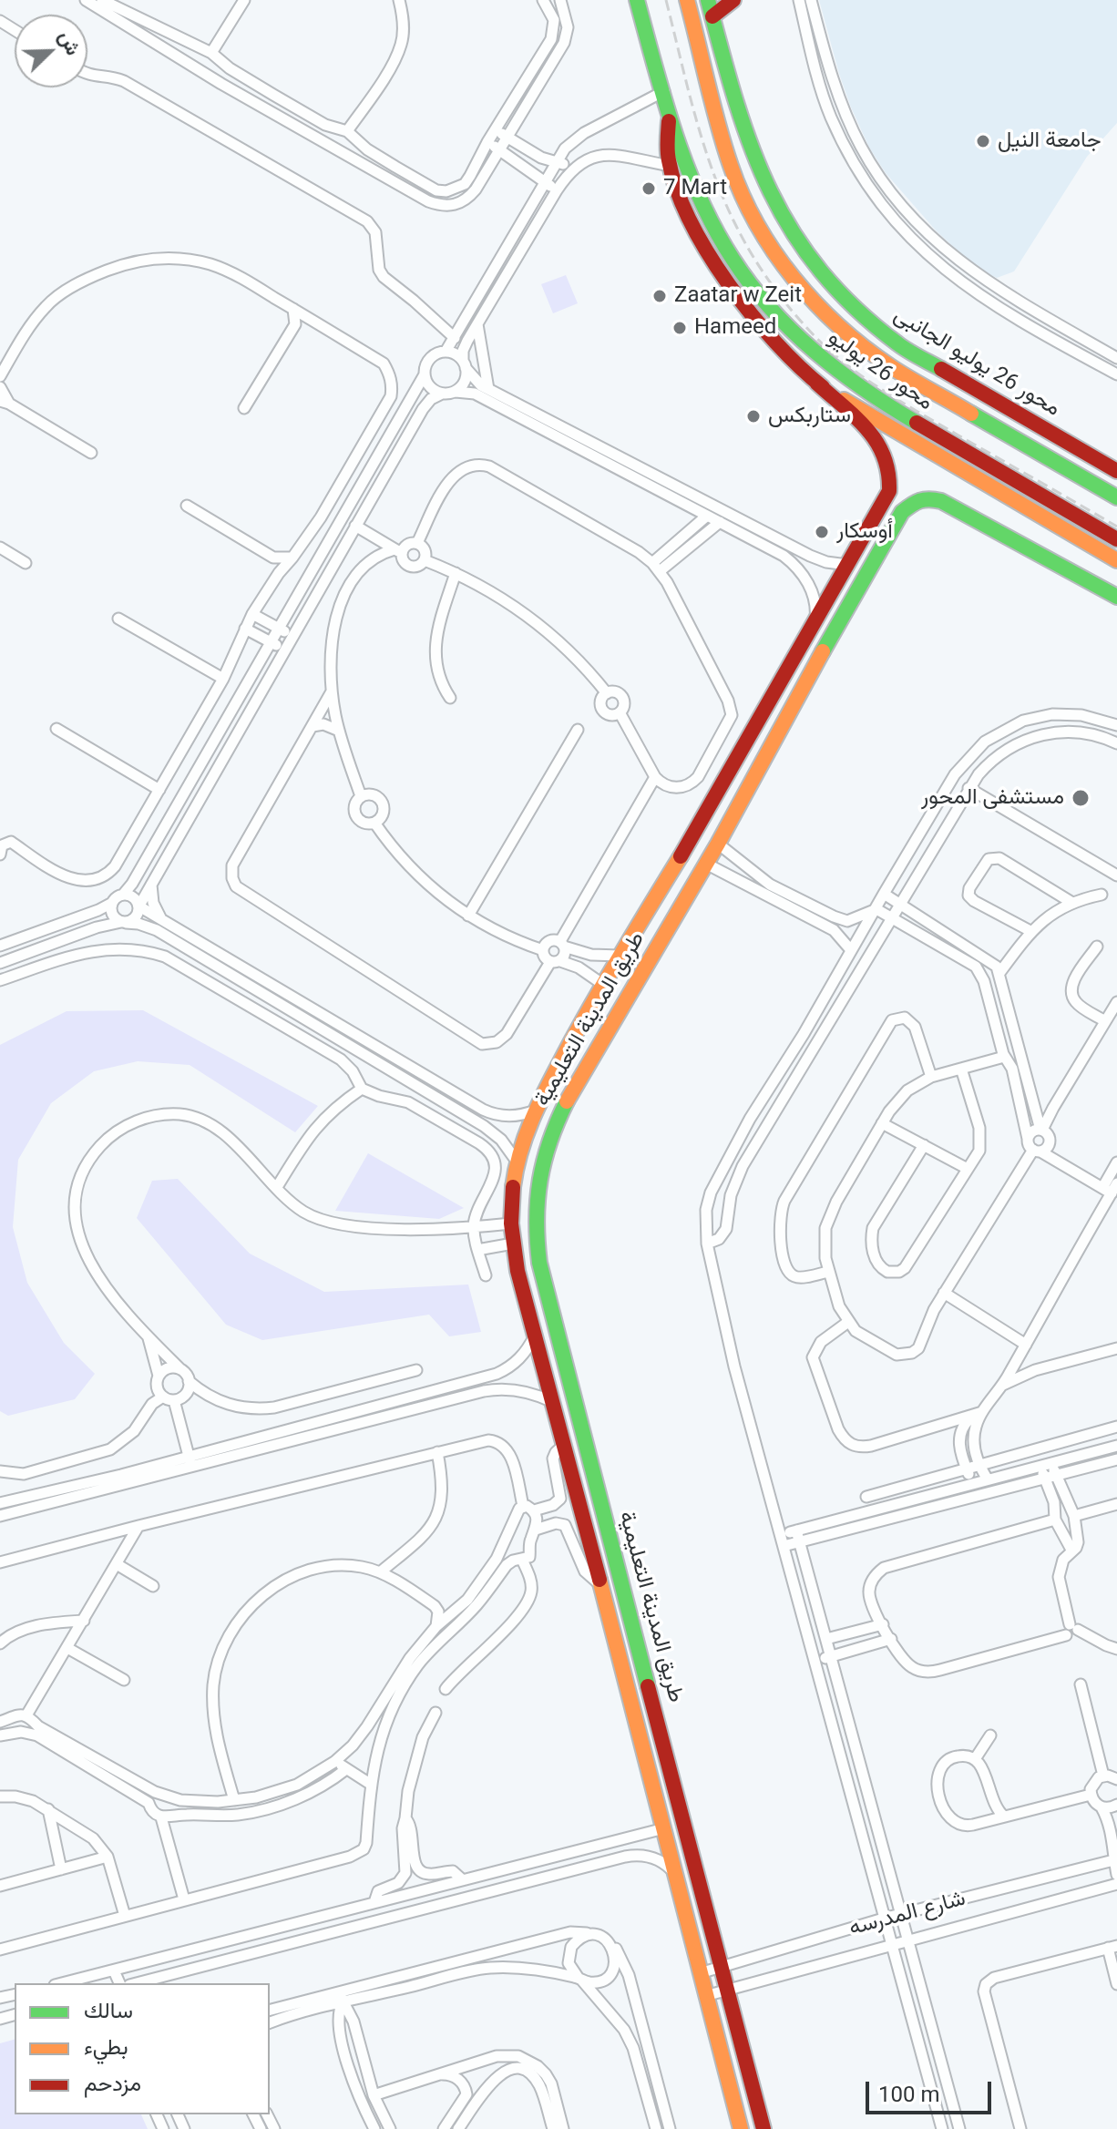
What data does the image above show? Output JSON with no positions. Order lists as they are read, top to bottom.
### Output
{
  "streets": {
    "main road": ["محور 26 يوليو الجانبى", "محور 26 يوليو", "طريق المدينة التعليمية"],
    "street": ["شارع المدرسه"]
  },
  "crossings": [
    ["طريق المدينة التعليمية", "شارع المدرسه"]
  ],
  "places": [
    "جامعة النيل",
    "7 Mart",
    "Zaatar w Zeit",
    "Hameed",
    "ستاربكس",
    "أوسكار",
    "مستشفى المحور"
  ],
  "legend": ["سالك", "بطيء", "مزدحم"],
  "scale_bar": "100 m",
  "north": "top right"
}
